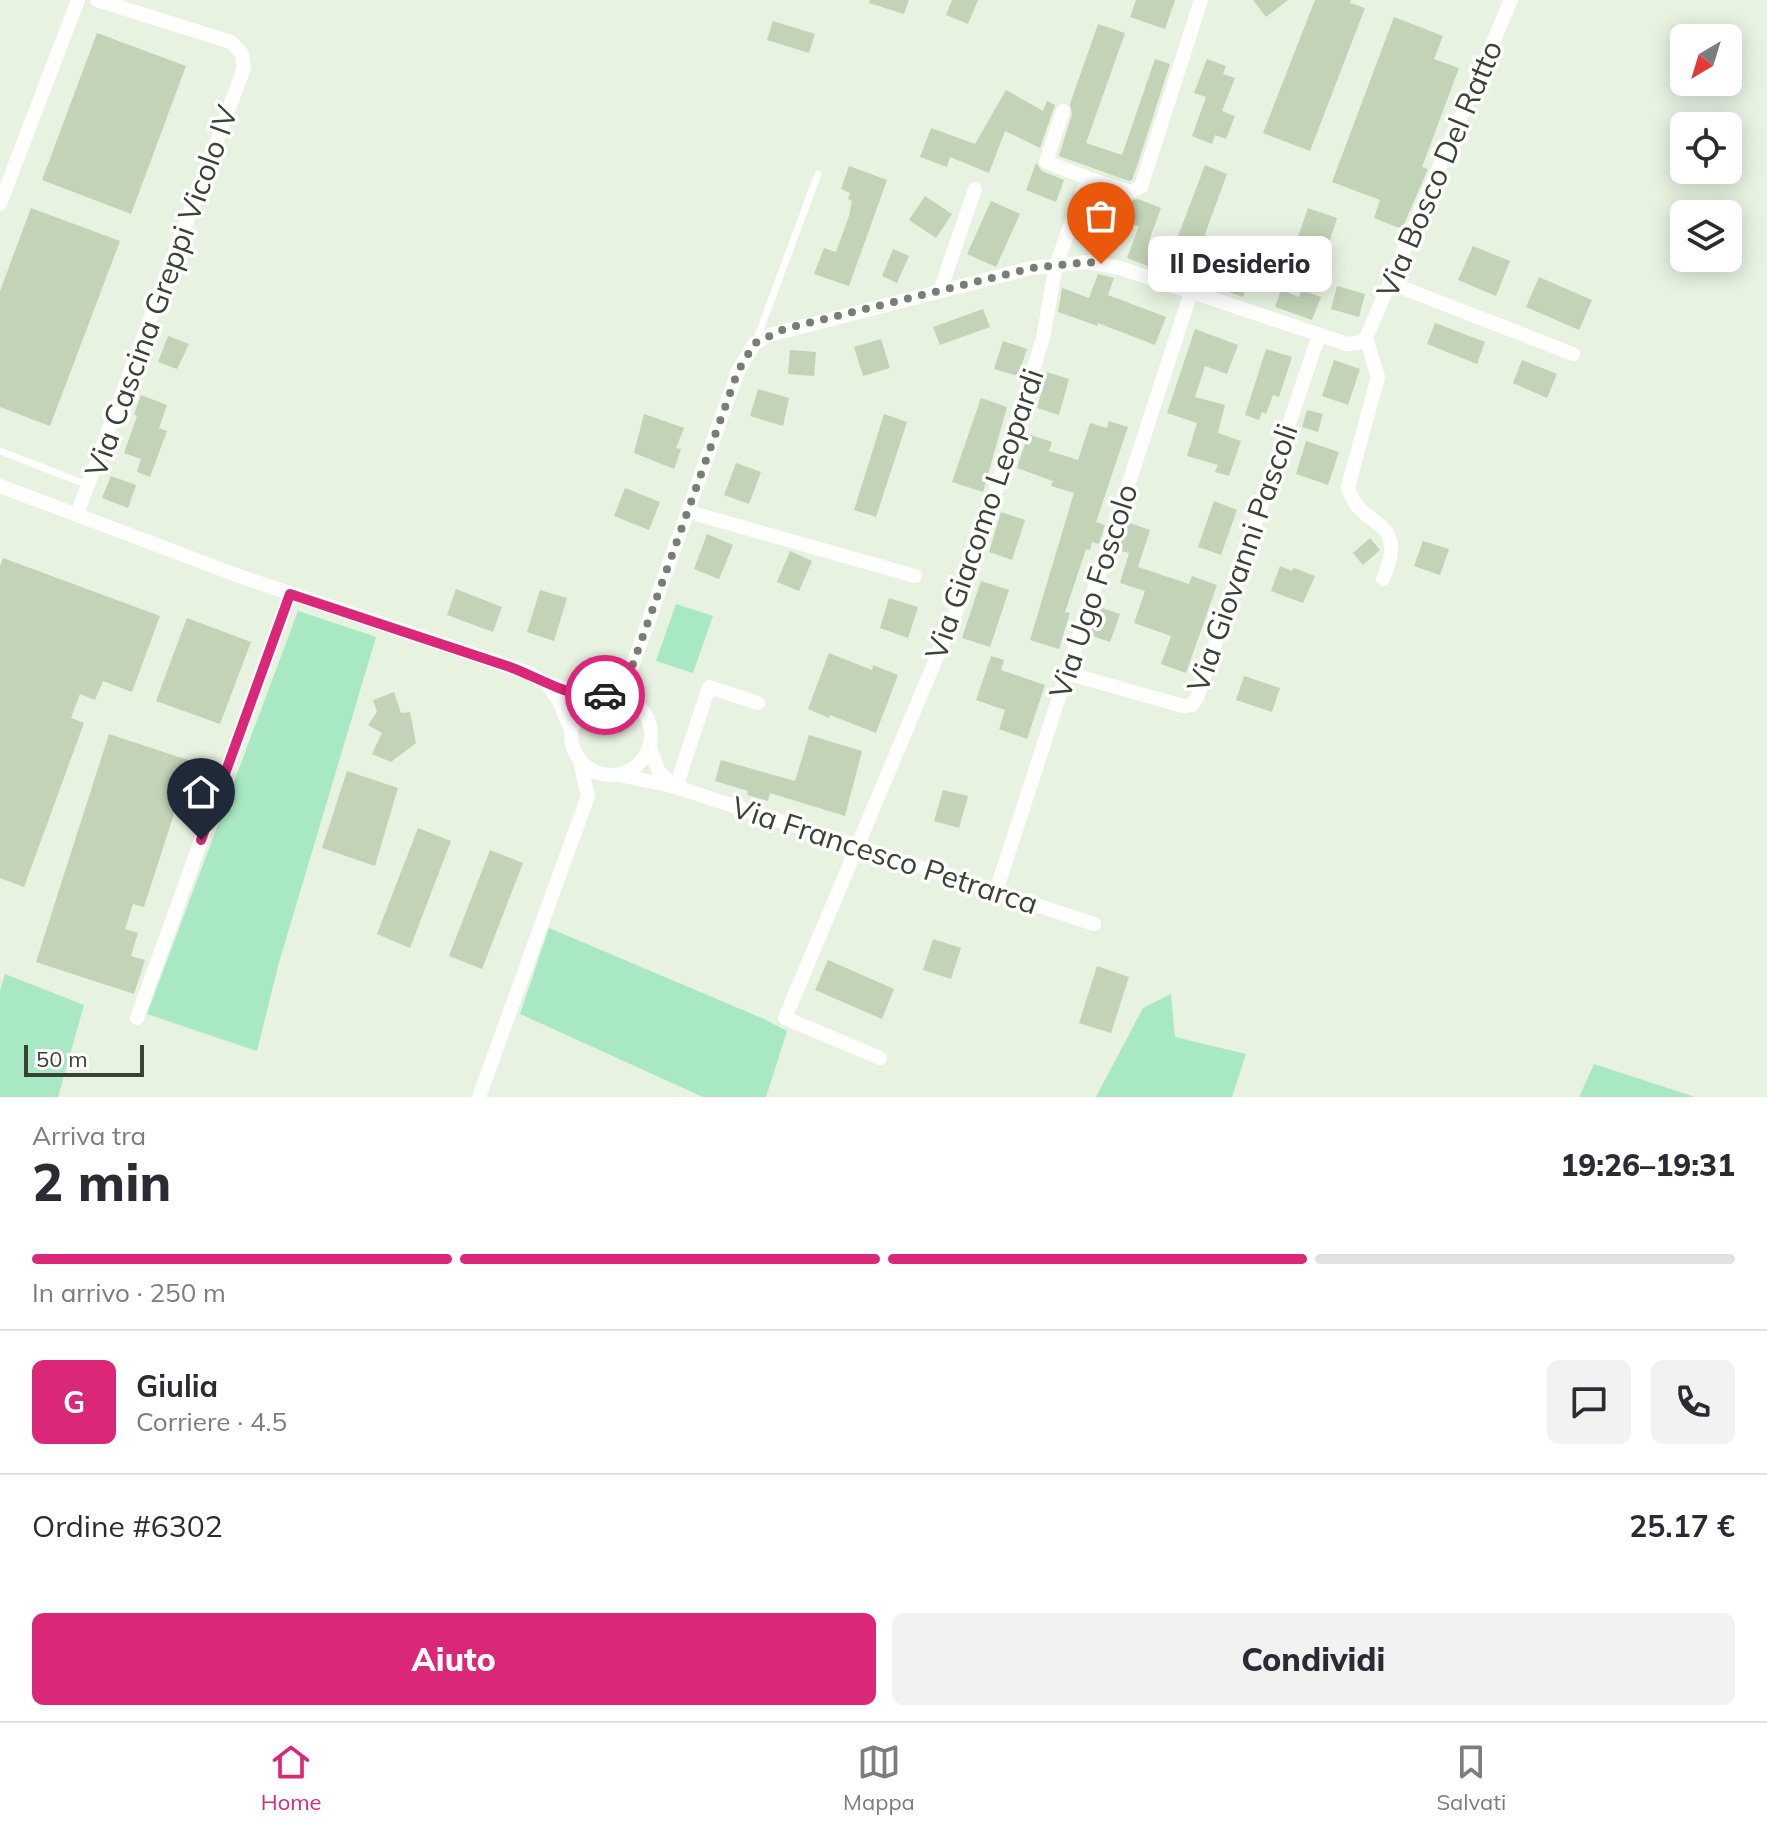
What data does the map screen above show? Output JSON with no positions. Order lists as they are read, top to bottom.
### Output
{
  "streets": {
    "street": [
      "Via Bosco Del Ratto",
      "Via Cascina Greppi Vicolo IV",
      "Via Giacomo Leopardi",
      "Via Giovanni Pascoli",
      "Via Ugo Foscolo",
      "Via Francesco Petrarca"
    ]
  },
  "crossings": [
    ["Via Giacomo Leopardi", "Via Francesco Petrarca"],
    ["Via Giovanni Pascoli", "Via Ugo Foscolo"],
    ["Via Ugo Foscolo", "Via Francesco Petrarca"]
  ],
  "places": ["Il Desiderio"],
  "scale_bar": "50 m",
  "north": "bottom left",
  "page": {
    "bubble": "Il Desiderio",
    "scale": "50 m",
    "heading": ["2 min", "Arriva tra", "19:26–19:31"],
    "panel": [
      "Giulia",
      "Corriere · 4.5",
      "Ordine #6302",
      "25.17 €"
    ],
    "bar": "In arrivo · 250 m",
    "round": "G",
    "buttons": ["Aiuto", "Condividi"],
    "tabs": ["Home", "Mappa", "Salvati"]
  }
}
